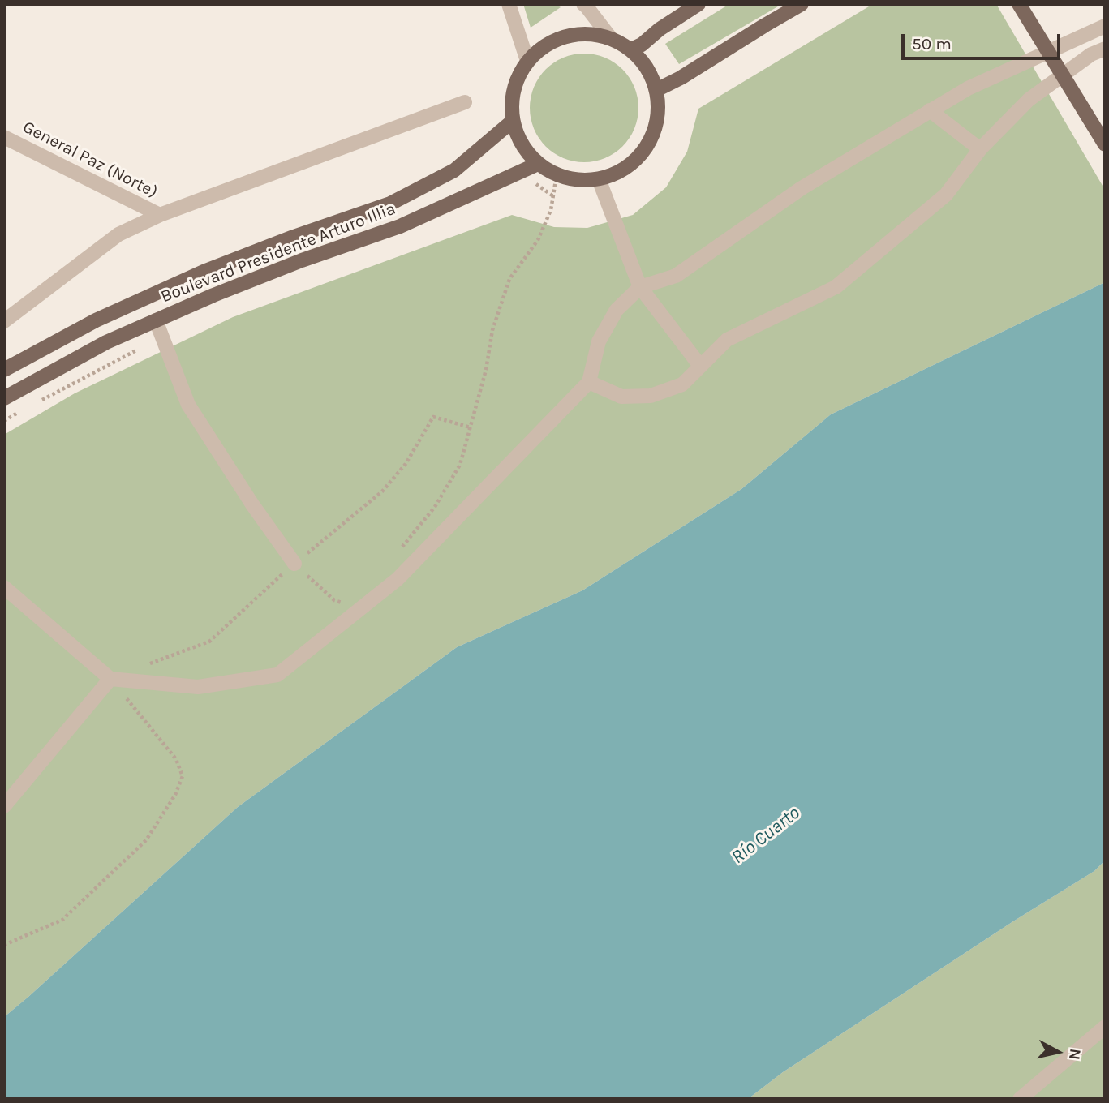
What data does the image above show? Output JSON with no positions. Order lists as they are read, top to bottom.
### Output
{
  "streets": {
    "main road": ["Boulevard Presidente Arturo Illia"],
    "street": ["General Paz (Norte)"]
  },
  "water": ["Río Cuarto"],
  "scale_bar": "50 m",
  "north": "right"
}
